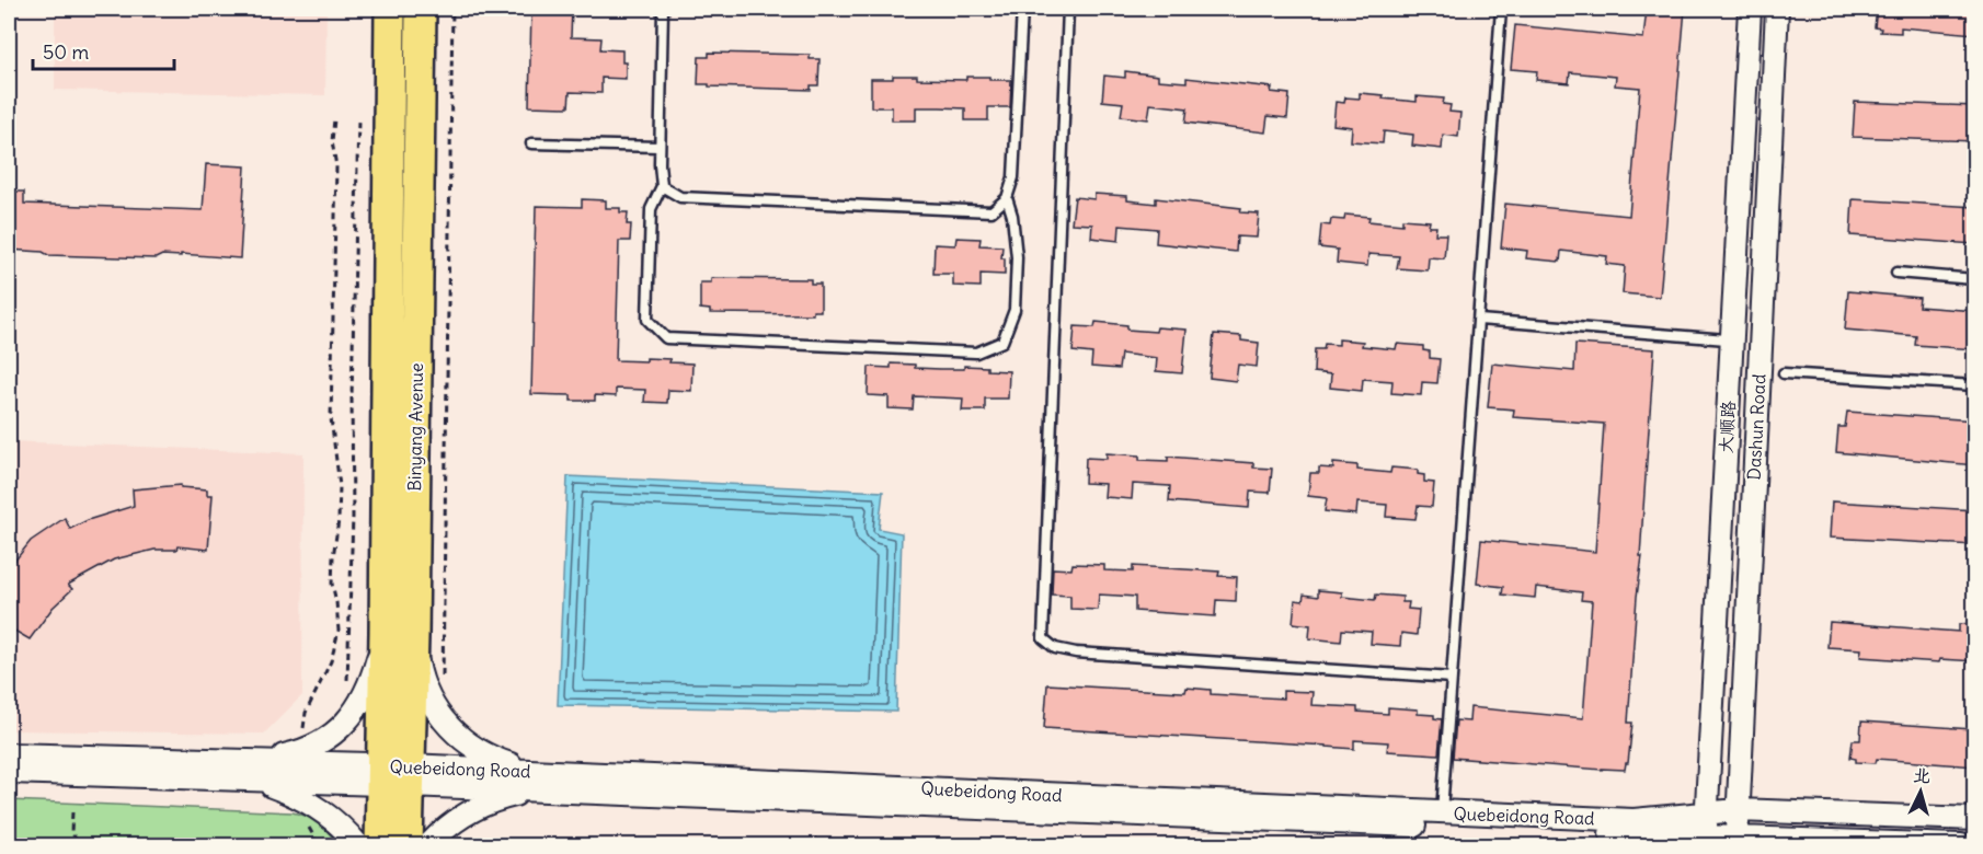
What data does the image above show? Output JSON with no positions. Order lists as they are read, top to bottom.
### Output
{
  "streets": {
    "highway": ["Binyang Avenue"],
    "street": ["大顺路", "Dashun Road", "Quebeidong Road"]
  },
  "crossings": [
    ["Binyang Avenue", "Quebeidong Road"],
    ["大顺路", "Quebeidong Road"],
    ["Dashun Road", "Quebeidong Road"]
  ],
  "scale_bar": "50 m",
  "north": "top"
}
